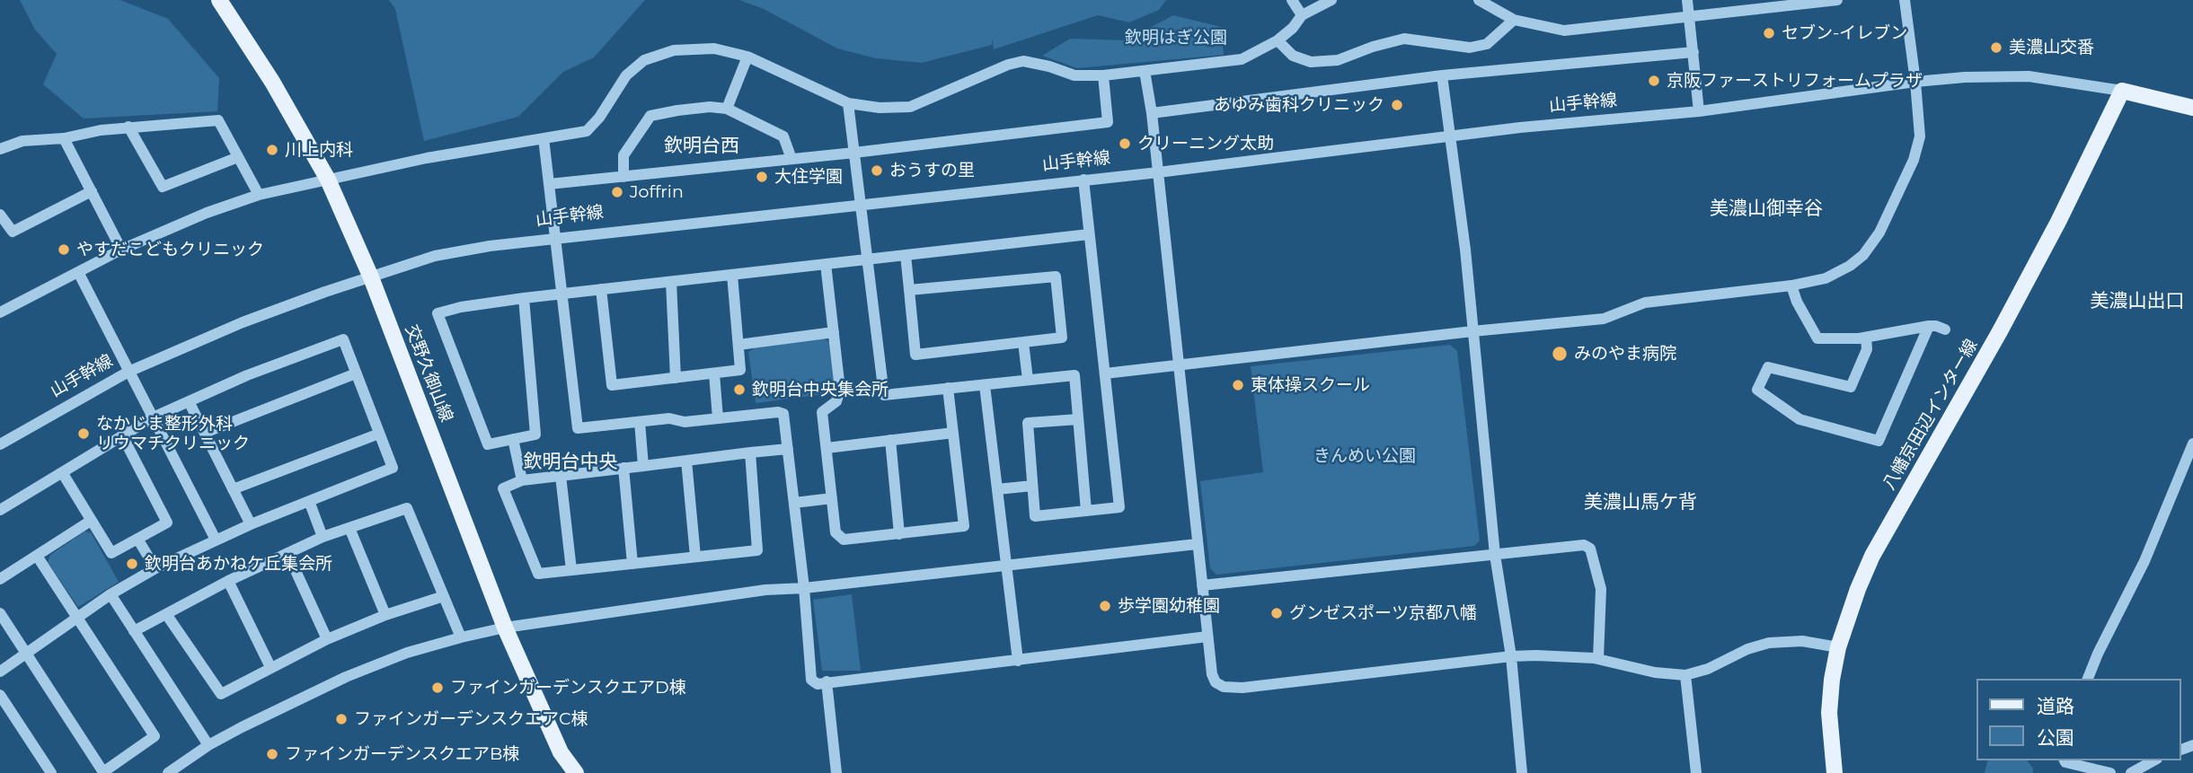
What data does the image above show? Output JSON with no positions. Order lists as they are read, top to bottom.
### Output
{
  "streets": {
    "main road": ["山手幹線", "交野久御山線", "八幡京田辺インター線"]
  },
  "crossings": [
    ["山手幹線", "交野久御山線"],
    ["山手幹線", "八幡京田辺インター線"]
  ],
  "districts": [
    "欽明台西",
    "美濃山御幸谷",
    "美濃山出口",
    "欽明台中央",
    "美濃山馬ケ背"
  ],
  "parks": ["欽明はぎ公園", "きんめい公園"],
  "places": [
    "セブン-イレブン",
    "美濃山交番",
    "京阪ファーストリフォームプラザ",
    "あゆみ歯科クリニック",
    "クリーニング太助",
    "川上内科",
    "おうすの里",
    "大住学園",
    "Joffrin",
    "やすだこどもクリニック",
    "みのやま病院",
    "東体操スクール",
    "欽明台中央集会所",
    "なかじま整形外科 リウマチクリニック",
    "欽明台あかねケ丘集会所",
    "歩学園幼稚園",
    "グンゼスポーツ京都八幡",
    "ファインガーデンスクエアD棟",
    "ファインガーデンスクエアC棟",
    "ファインガーデンスクエアB棟"
  ],
  "legend": ["道路", "公園"]
}
